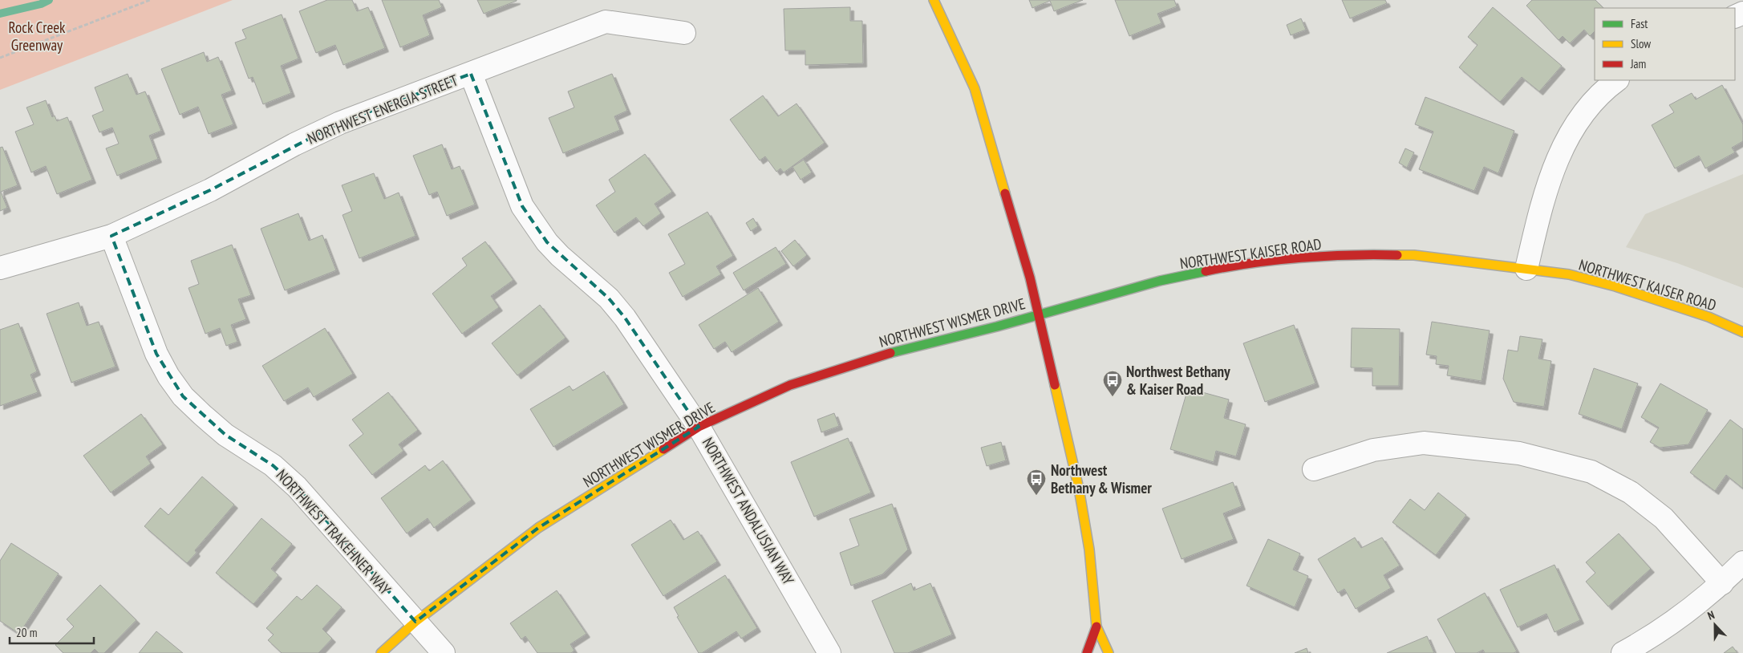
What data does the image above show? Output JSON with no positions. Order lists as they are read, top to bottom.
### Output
{
  "streets": {
    "main road": ["NORTHWEST KAISER ROAD", "NORTHWEST WISMER DRIVE"],
    "street": ["NORTHWEST ENERGIA STREET", "NORTHWEST ANDALUSIAN WAY", "NORTHWEST TRAKEHNER WAY"]
  },
  "crossings": [
    ["NORTHWEST ENERGIA STREET", "NORTHWEST ANDALUSIAN WAY"],
    ["NORTHWEST ENERGIA STREET", "NORTHWEST TRAKEHNER WAY"],
    ["NORTHWEST KAISER ROAD", "NORTHWEST WISMER DRIVE"],
    ["NORTHWEST WISMER DRIVE", "NORTHWEST ANDALUSIAN WAY"],
    ["NORTHWEST WISMER DRIVE", "NORTHWEST TRAKEHNER WAY"]
  ],
  "parks": ["Rock Creek Greenway"],
  "places": {
    "bus stop": ["Northwest Bethany & Kaiser Road", "Northwest Bethany & Wismer"]
  },
  "legend": ["Fast", "Slow", "Jam"],
  "scale_bar": "20 m",
  "north": "top"
}
